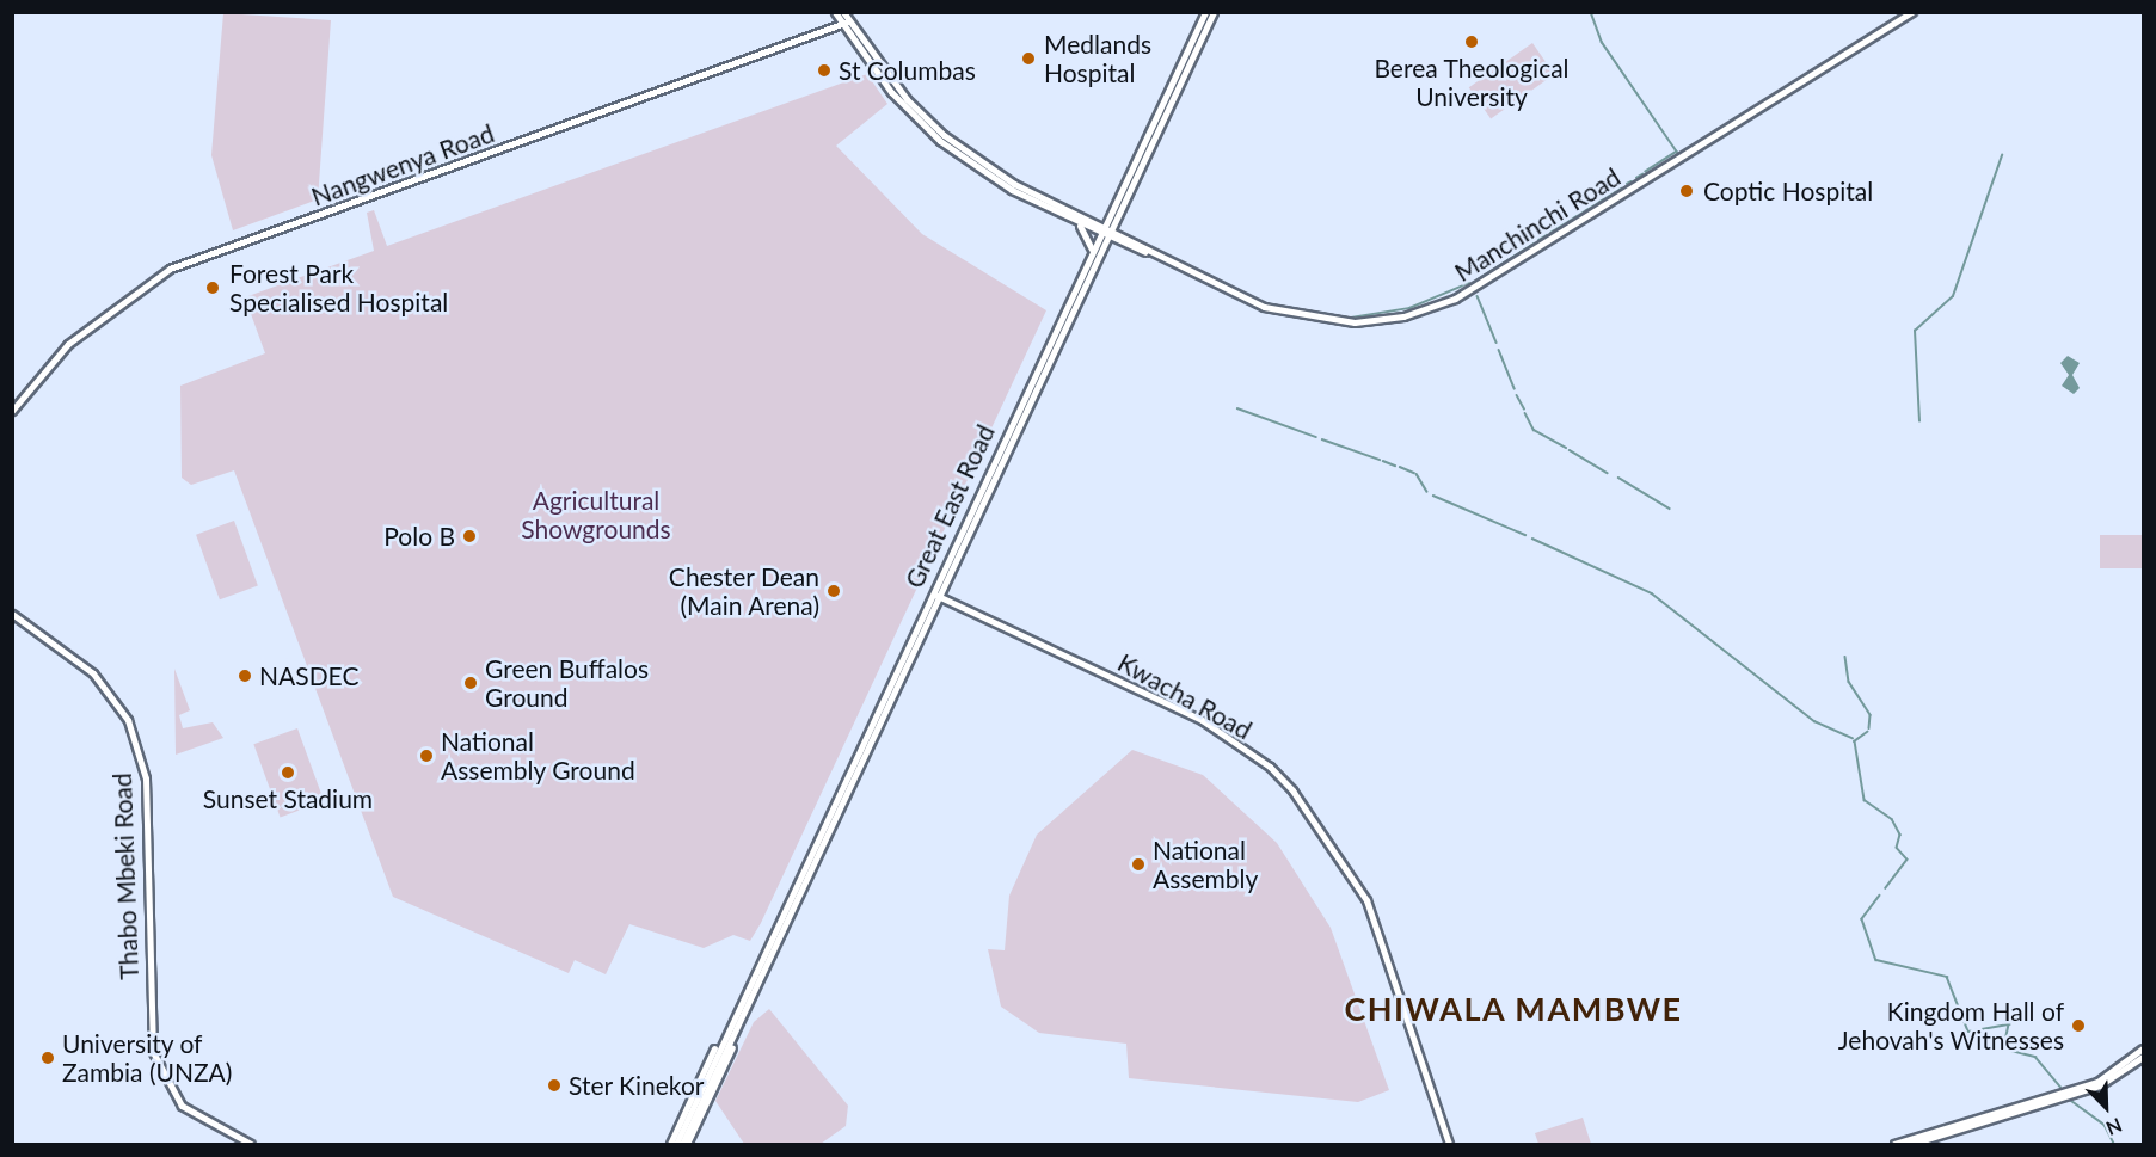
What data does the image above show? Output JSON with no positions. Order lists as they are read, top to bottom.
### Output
{
  "streets": {
    "main road": [
      "Nangwenya Road",
      "Manchinchi Road",
      "Great East Road",
      "Kwacha Road",
      "Thabo Mbeki Road"
    ]
  },
  "crossings": [
    ["Manchinchi Road", "Great East Road"],
    ["Great East Road", "Kwacha Road"]
  ],
  "districts": ["CHIWALA MAMBWE"],
  "parks": ["Agricultural Showgrounds"],
  "places": [
    "Berea Theological University",
    "Medlands Hospital",
    "St Columbas",
    "Coptic Hospital",
    "Forest Park Specialised Hospital",
    "Polo B",
    "Chester Dean (Main Arena)",
    "NASDEC",
    "Green Buffalos Ground",
    "National Assembly Ground",
    "Sunset Stadium",
    "National Assembly",
    "Kingdom Hall of Jehovah's Witnesses",
    "University of Zambia (UNZA)",
    "Ster Kinekor"
  ],
  "north": "bottom right"
}
